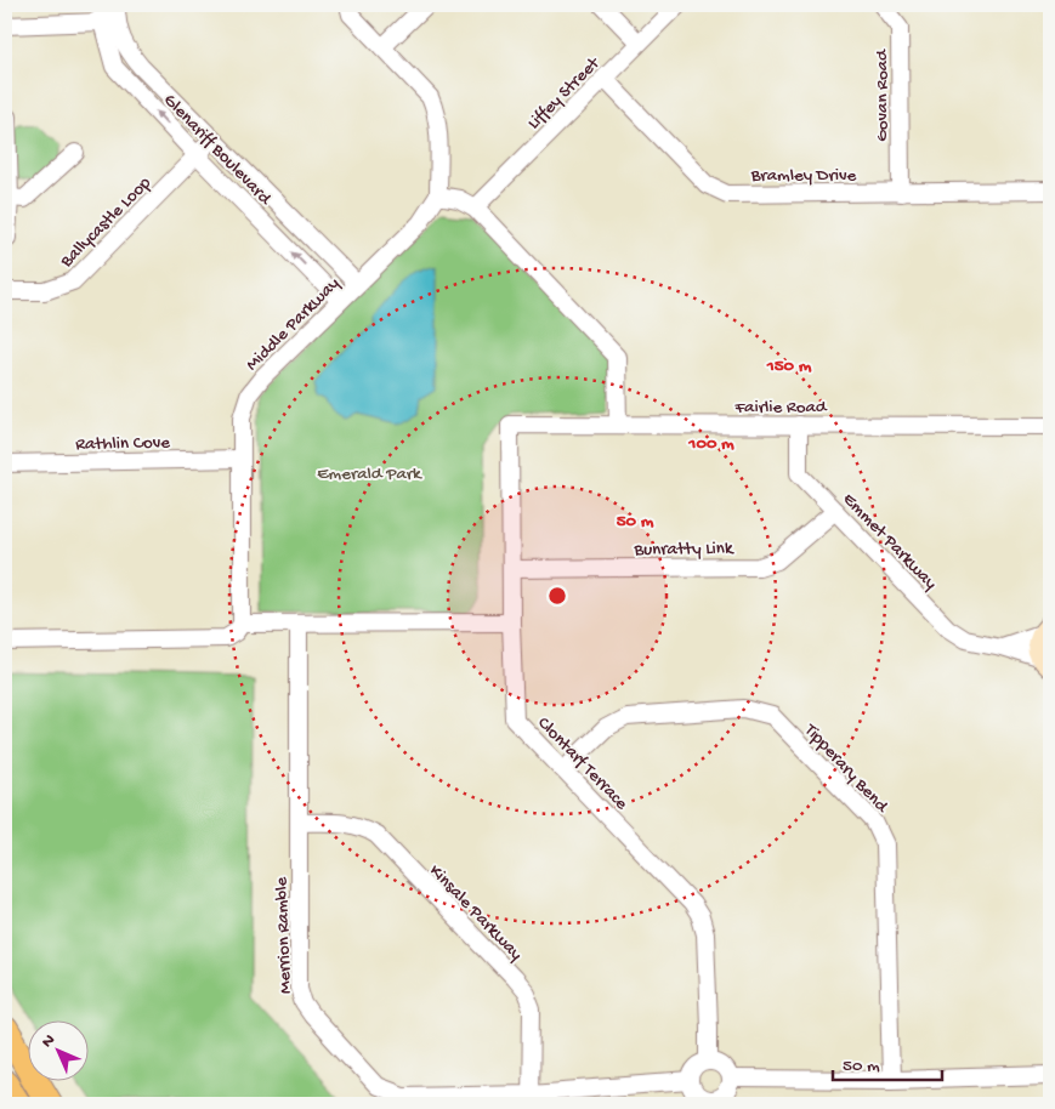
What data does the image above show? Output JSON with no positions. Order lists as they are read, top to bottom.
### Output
{
  "streets": {
    "street": [
      "Liffey Street",
      "Govan Road",
      "Glenariff Boulevard",
      "Bramley Drive",
      "Ballycastle Loop",
      "Middle Parkway",
      "Fairlie Road",
      "Rathlin Cove",
      "Emmet Parkway",
      "Bunratty Link",
      "Clontarf Terrace",
      "Tipperary Bend",
      "Kinsale Parkway",
      "Merrion Ramble"
    ]
  },
  "crossings": [
    ["Liffey Street", "Bramley Drive"],
    ["Govan Road", "Bramley Drive"],
    ["Glenariff Boulevard", "Ballycastle Loop"],
    ["Glenariff Boulevard", "Middle Parkway"],
    ["Middle Parkway", "Rathlin Cove"],
    ["Fairlie Road", "Emmet Parkway"],
    ["Fairlie Road", "Clontarf Terrace"],
    ["Emmet Parkway", "Bunratty Link"],
    ["Bunratty Link", "Clontarf Terrace"],
    ["Clontarf Terrace", "Tipperary Bend"],
    ["Clontarf Terrace", "Merrion Ramble"],
    ["Kinsale Parkway", "Merrion Ramble"]
  ],
  "parks": ["Emerald Park"],
  "scale_bar": "50 m",
  "north": "top left",
  "rings": ["150 m", "100 m", "50 m"]
}
